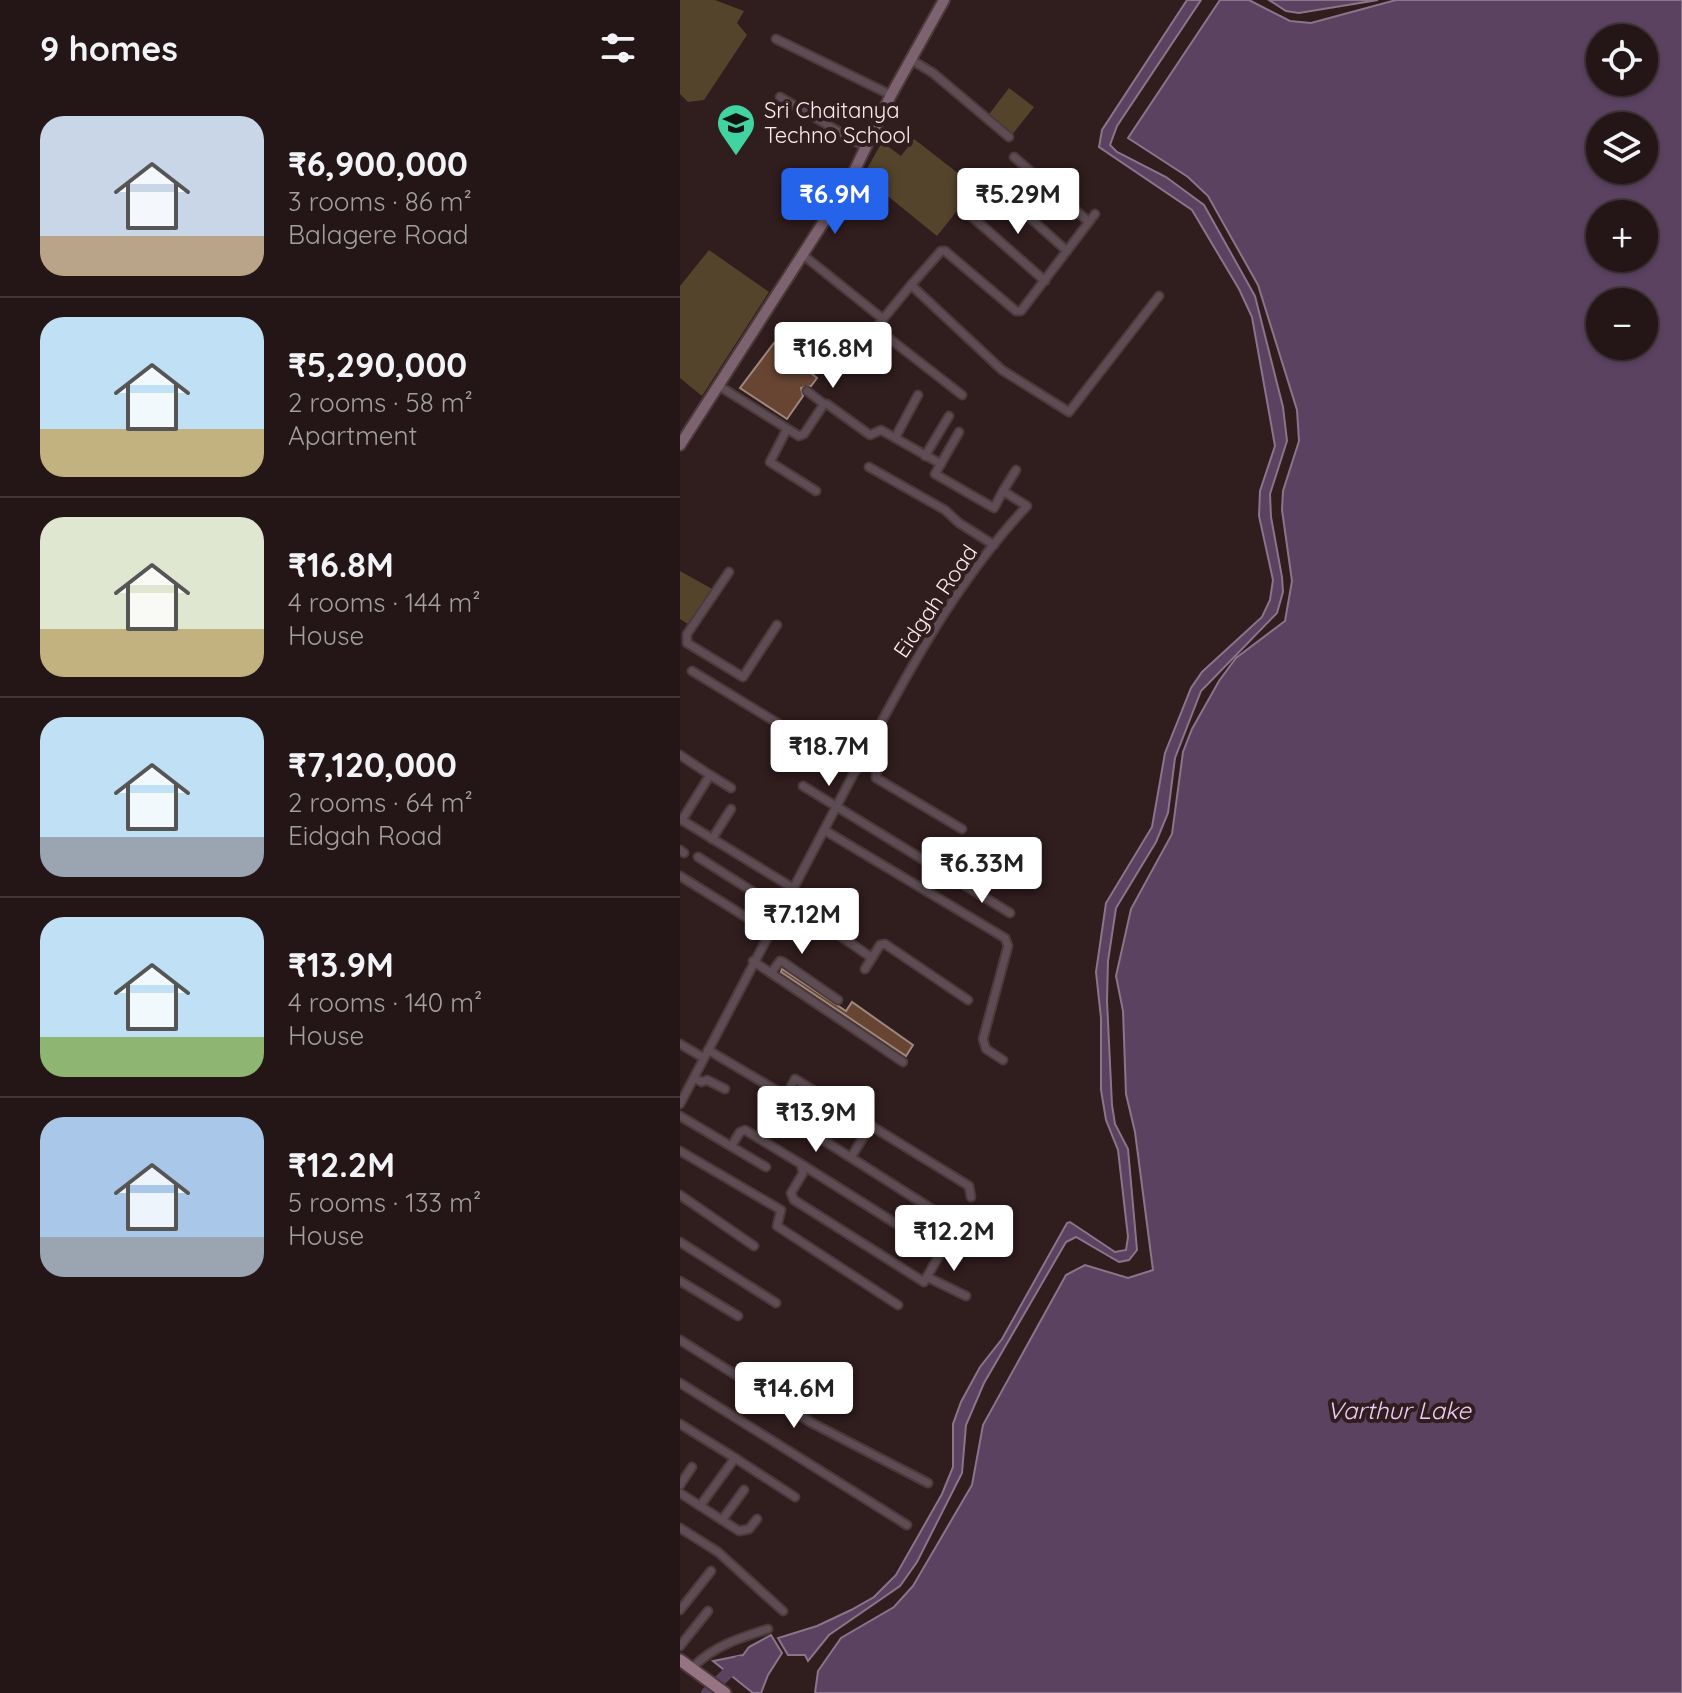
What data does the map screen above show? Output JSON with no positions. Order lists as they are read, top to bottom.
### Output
{
  "streets": {
    "street": ["Eidgah Road"]
  },
  "water": ["Varthur Lake"],
  "places": {
    "school or university": ["Sri Chaitanya Techno School"]
  },
  "page": {
    "heading": "9 homes",
    "map_buttons": ["+", "−"],
    "list": [
      {
        "name": "₹6,900,000",
        "note": "3 rooms · 86 m² · Balagere Road"
      },
      {
        "name": "₹5,290,000",
        "note": "2 rooms · 58 m² · Apartment"
      },
      {
        "name": "₹16.8M",
        "note": "4 rooms · 144 m² · House"
      },
      {
        "name": "₹7,120,000",
        "note": "2 rooms · 64 m² · Eidgah Road"
      },
      {
        "name": "₹13.9M",
        "note": "4 rooms · 140 m² · House"
      },
      {
        "name": "₹12.2M",
        "note": "5 rooms · 133 m² · House"
      }
    ],
    "price": [
      "₹6.9M",
      "₹5.29M",
      "₹16.8M",
      "₹18.7M",
      "₹6.33M",
      "₹7.12M",
      "₹13.9M",
      "₹12.2M",
      "₹14.6M"
    ]
  }
}
